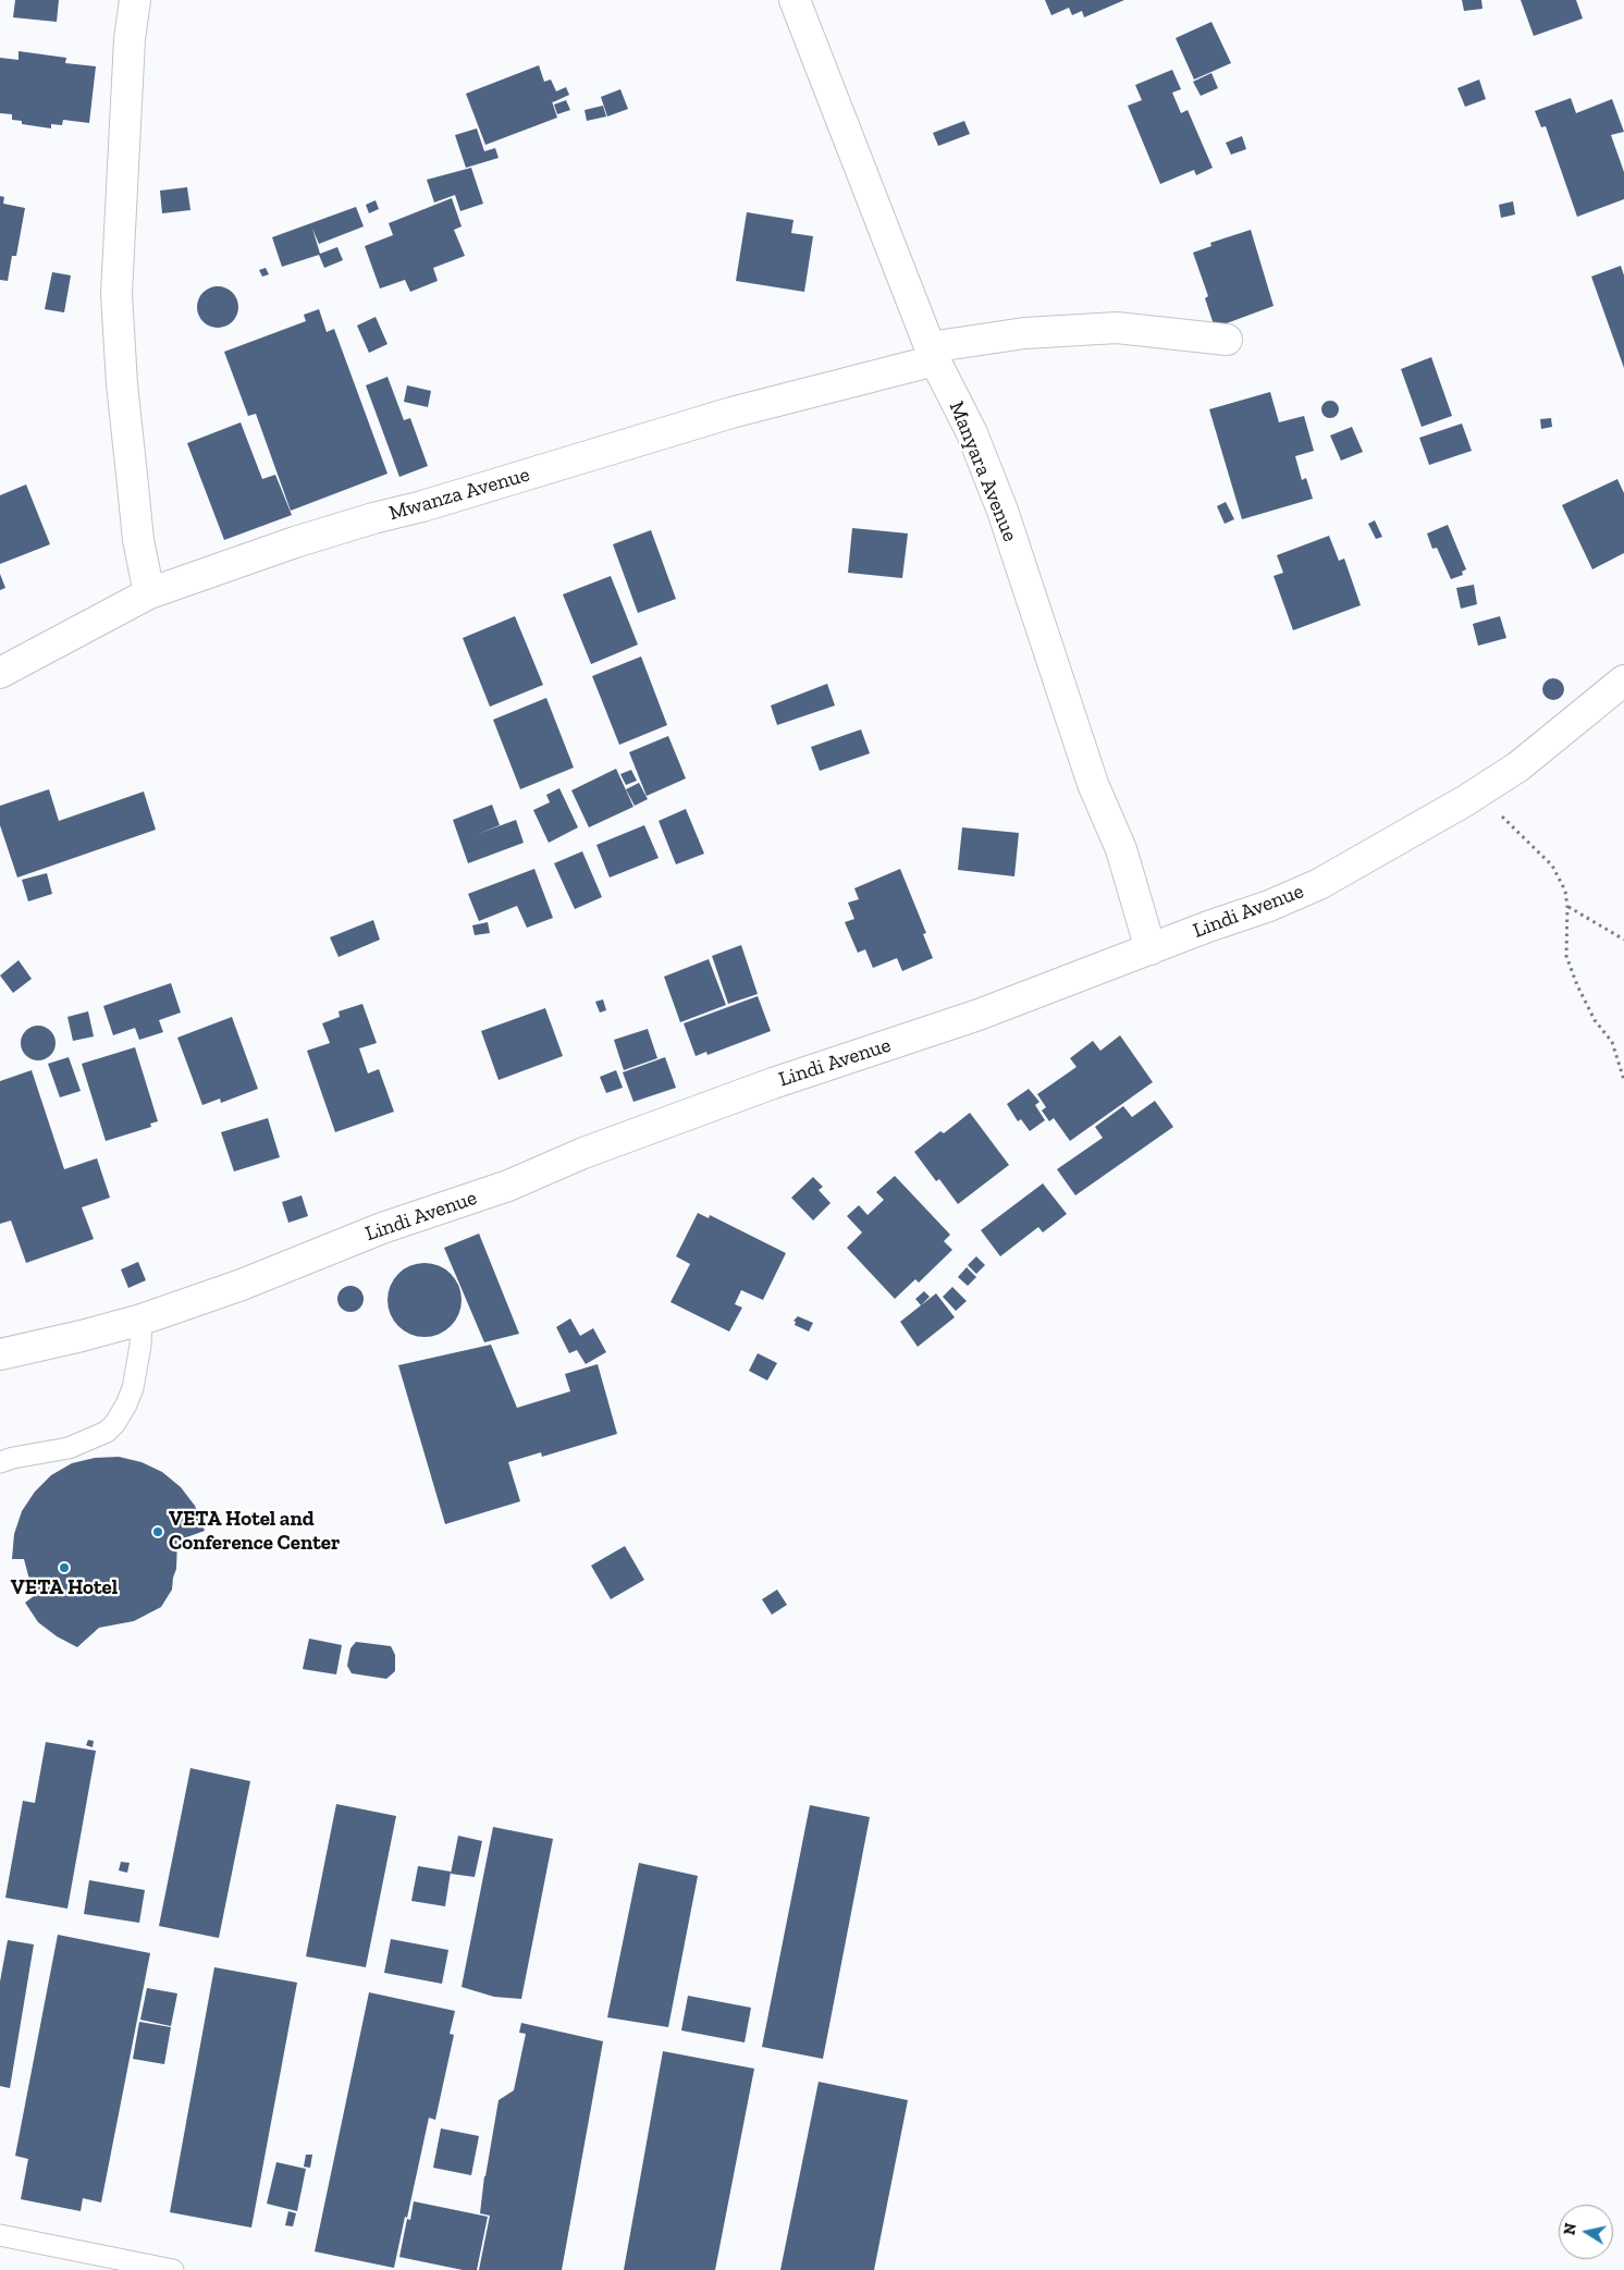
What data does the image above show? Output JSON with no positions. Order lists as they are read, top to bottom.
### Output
{
  "streets": {
    "street": ["Manyara Avenue", "Mwanza Avenue", "Lindi Avenue"]
  },
  "crossings": [
    ["Manyara Avenue", "Mwanza Avenue"],
    ["Manyara Avenue", "Lindi Avenue"]
  ],
  "places": ["VETA Hotel and Conference Center", "VETA Hotel"],
  "north": "left"
}
